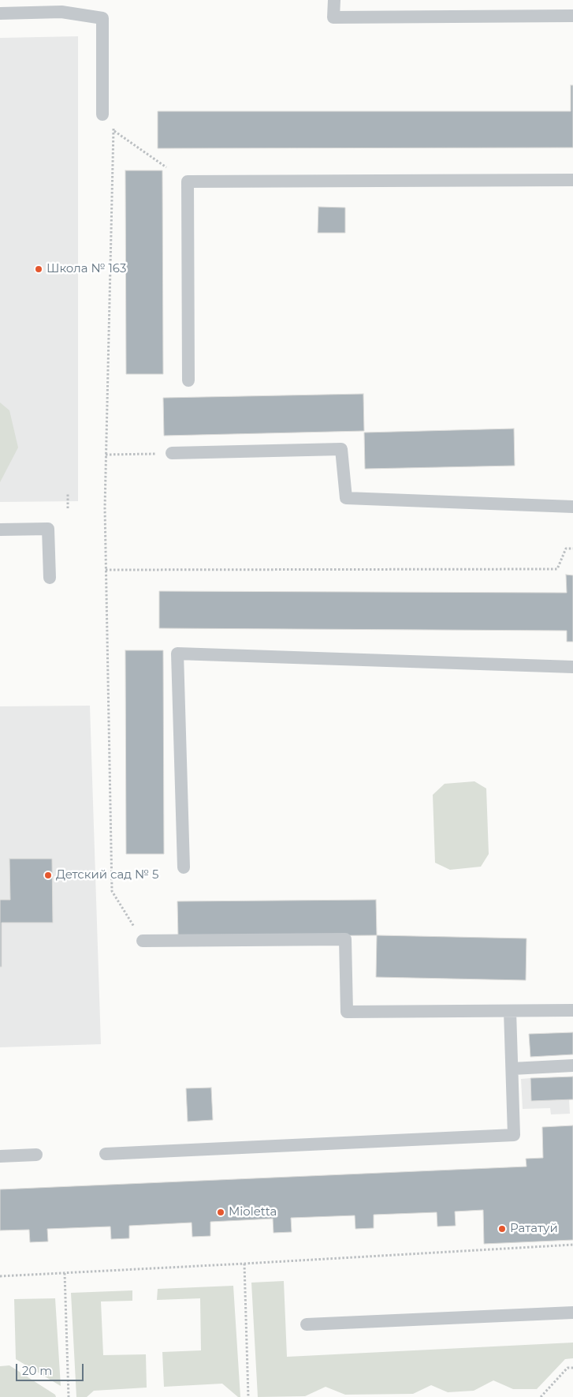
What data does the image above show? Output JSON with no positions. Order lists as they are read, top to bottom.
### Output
{
  "places": [
    "Школа № 163",
    "Детский сад № 5",
    "Mioletta",
    "Рататуй"
  ],
  "scale_bar": "20 m"
}
